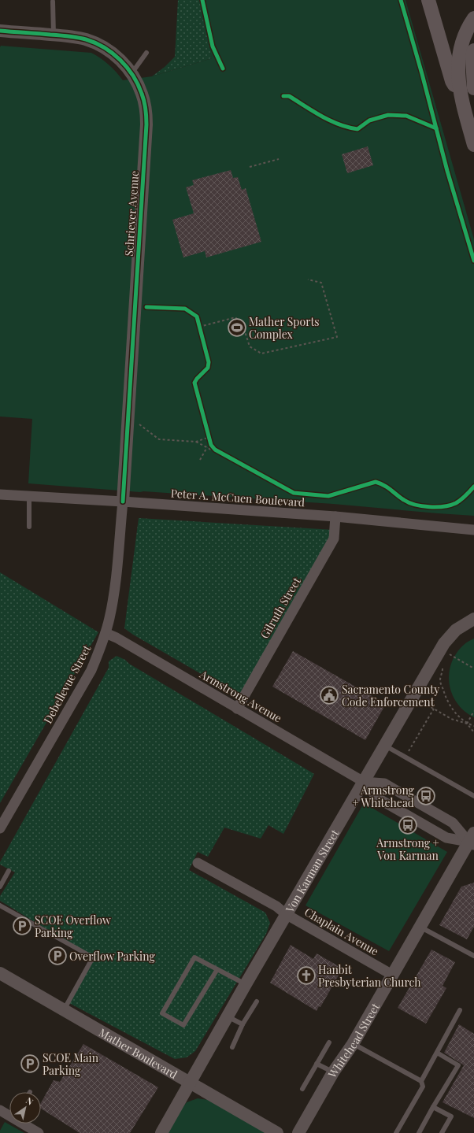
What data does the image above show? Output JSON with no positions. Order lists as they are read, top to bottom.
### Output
{
  "streets": {
    "street": [
      "Schriever Avenue",
      "Peter A. McCuen Boulevard",
      "Gilruth Street",
      "Debellevue Street",
      "Armstrong Avenue",
      "Von Karman Street",
      "Chaplain Avenue",
      "Whitehead Street",
      "Mather Boulevard"
    ]
  },
  "crossings": [
    ["Schriever Avenue", "Peter A. McCuen Boulevard"],
    ["Schriever Avenue", "Debellevue Street"],
    ["Peter A. McCuen Boulevard", "Gilruth Street"],
    ["Peter A. McCuen Boulevard", "Debellevue Street"],
    ["Gilruth Street", "Armstrong Avenue"],
    ["Debellevue Street", "Armstrong Avenue"],
    ["Armstrong Avenue", "Von Karman Street"],
    ["Armstrong Avenue", "Whitehead Street"],
    ["Von Karman Street", "Chaplain Avenue"],
    ["Von Karman Street", "Mather Boulevard"],
    ["Chaplain Avenue", "Whitehead Street"]
  ],
  "places": {
    "sports": ["Mather Sports Complex"],
    "public building": ["Sacramento County Code Enforcement"],
    "bus stop": ["Armstrong + Whitehead", "Armstrong + Von Karman"],
    "parking": ["SCOE Overflow Parking", "Overflow Parking", "SCOE Main Parking"],
    "church": ["Hanbit Presbyterian Church"]
  },
  "north": "top right"
}
